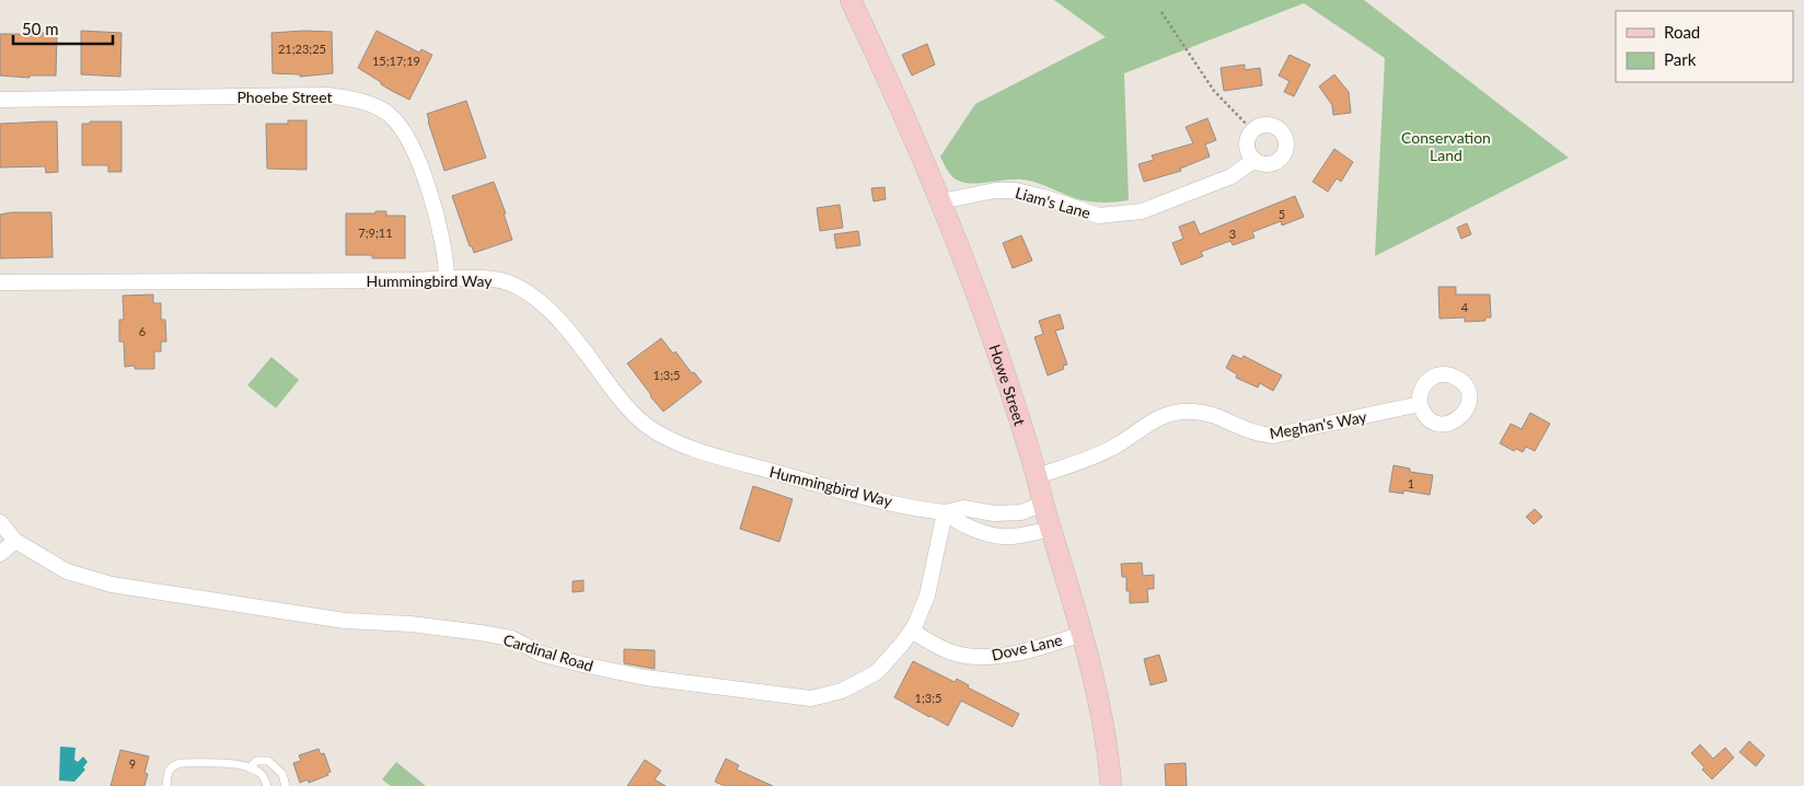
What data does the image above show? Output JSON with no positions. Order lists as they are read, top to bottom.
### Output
{
  "streets": {
    "street": [
      "Phoebe Street",
      "Liam's Lane",
      "Hummingbird Way",
      "Howe Street",
      "Meghan's Way",
      "Dove Lane",
      "Cardinal Road"
    ]
  },
  "crossings": [
    ["Phoebe Street", "Hummingbird Way"],
    ["Liam's Lane", "Howe Street"],
    ["Hummingbird Way", "Howe Street"],
    ["Hummingbird Way", "Cardinal Road"],
    ["Howe Street", "Meghan's Way"],
    ["Howe Street", "Dove Lane"],
    ["Dove Lane", "Cardinal Road"]
  ],
  "parks": ["Conservation Land"],
  "house_numbers": [
    "21;23;25",
    "15;17;19",
    "5",
    "7;9;11",
    "3",
    "4",
    "6",
    "1;3;5",
    "1",
    "1;3;5",
    "9"
  ],
  "legend": ["Road", "Park"],
  "scale_bar": "50 m"
}
